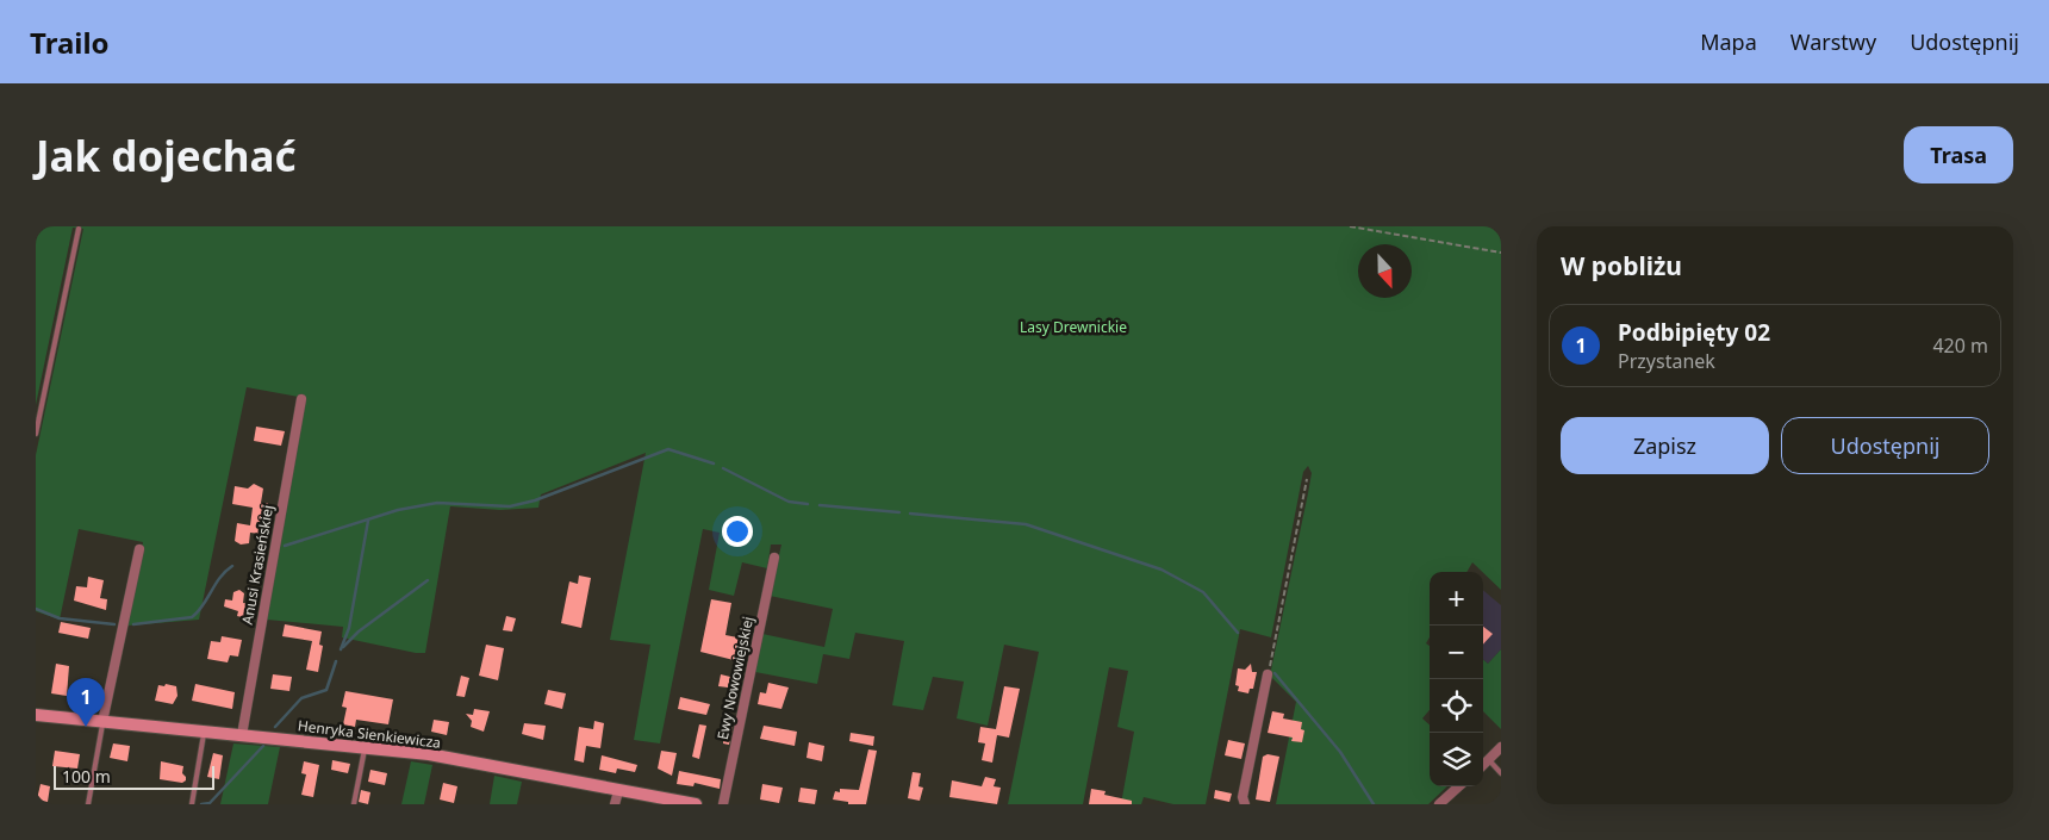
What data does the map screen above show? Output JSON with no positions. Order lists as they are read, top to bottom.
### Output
{
  "streets": {
    "street": ["Anusi Krasieńskiej", "Ewy Nowowiejskiej", "Henryka Sienkiewicza"]
  },
  "crossings": [
    ["Anusi Krasieńskiej", "Henryka Sienkiewicza"]
  ],
  "parks": ["Lasy Drewnickie"],
  "scale_bar": "100 m",
  "north": "bottom",
  "page": {
    "header": "Trailo",
    "nav": ["Mapa", "Warstwy", "Udostępnij"],
    "buttons": [
      "Trasa",
      ["Zapisz", "Udostępnij"]
    ],
    "title": "Jak dojechać",
    "heading": "W pobliżu",
    "list": [
      {
        "mark": "1",
        "name": "Podbipięty 02",
        "note": "Przystanek",
        "value": "420 m"
      }
    ],
    "map_buttons": ["+", "−"],
    "pins": "1",
    "scale": "100 m"
  }
}
